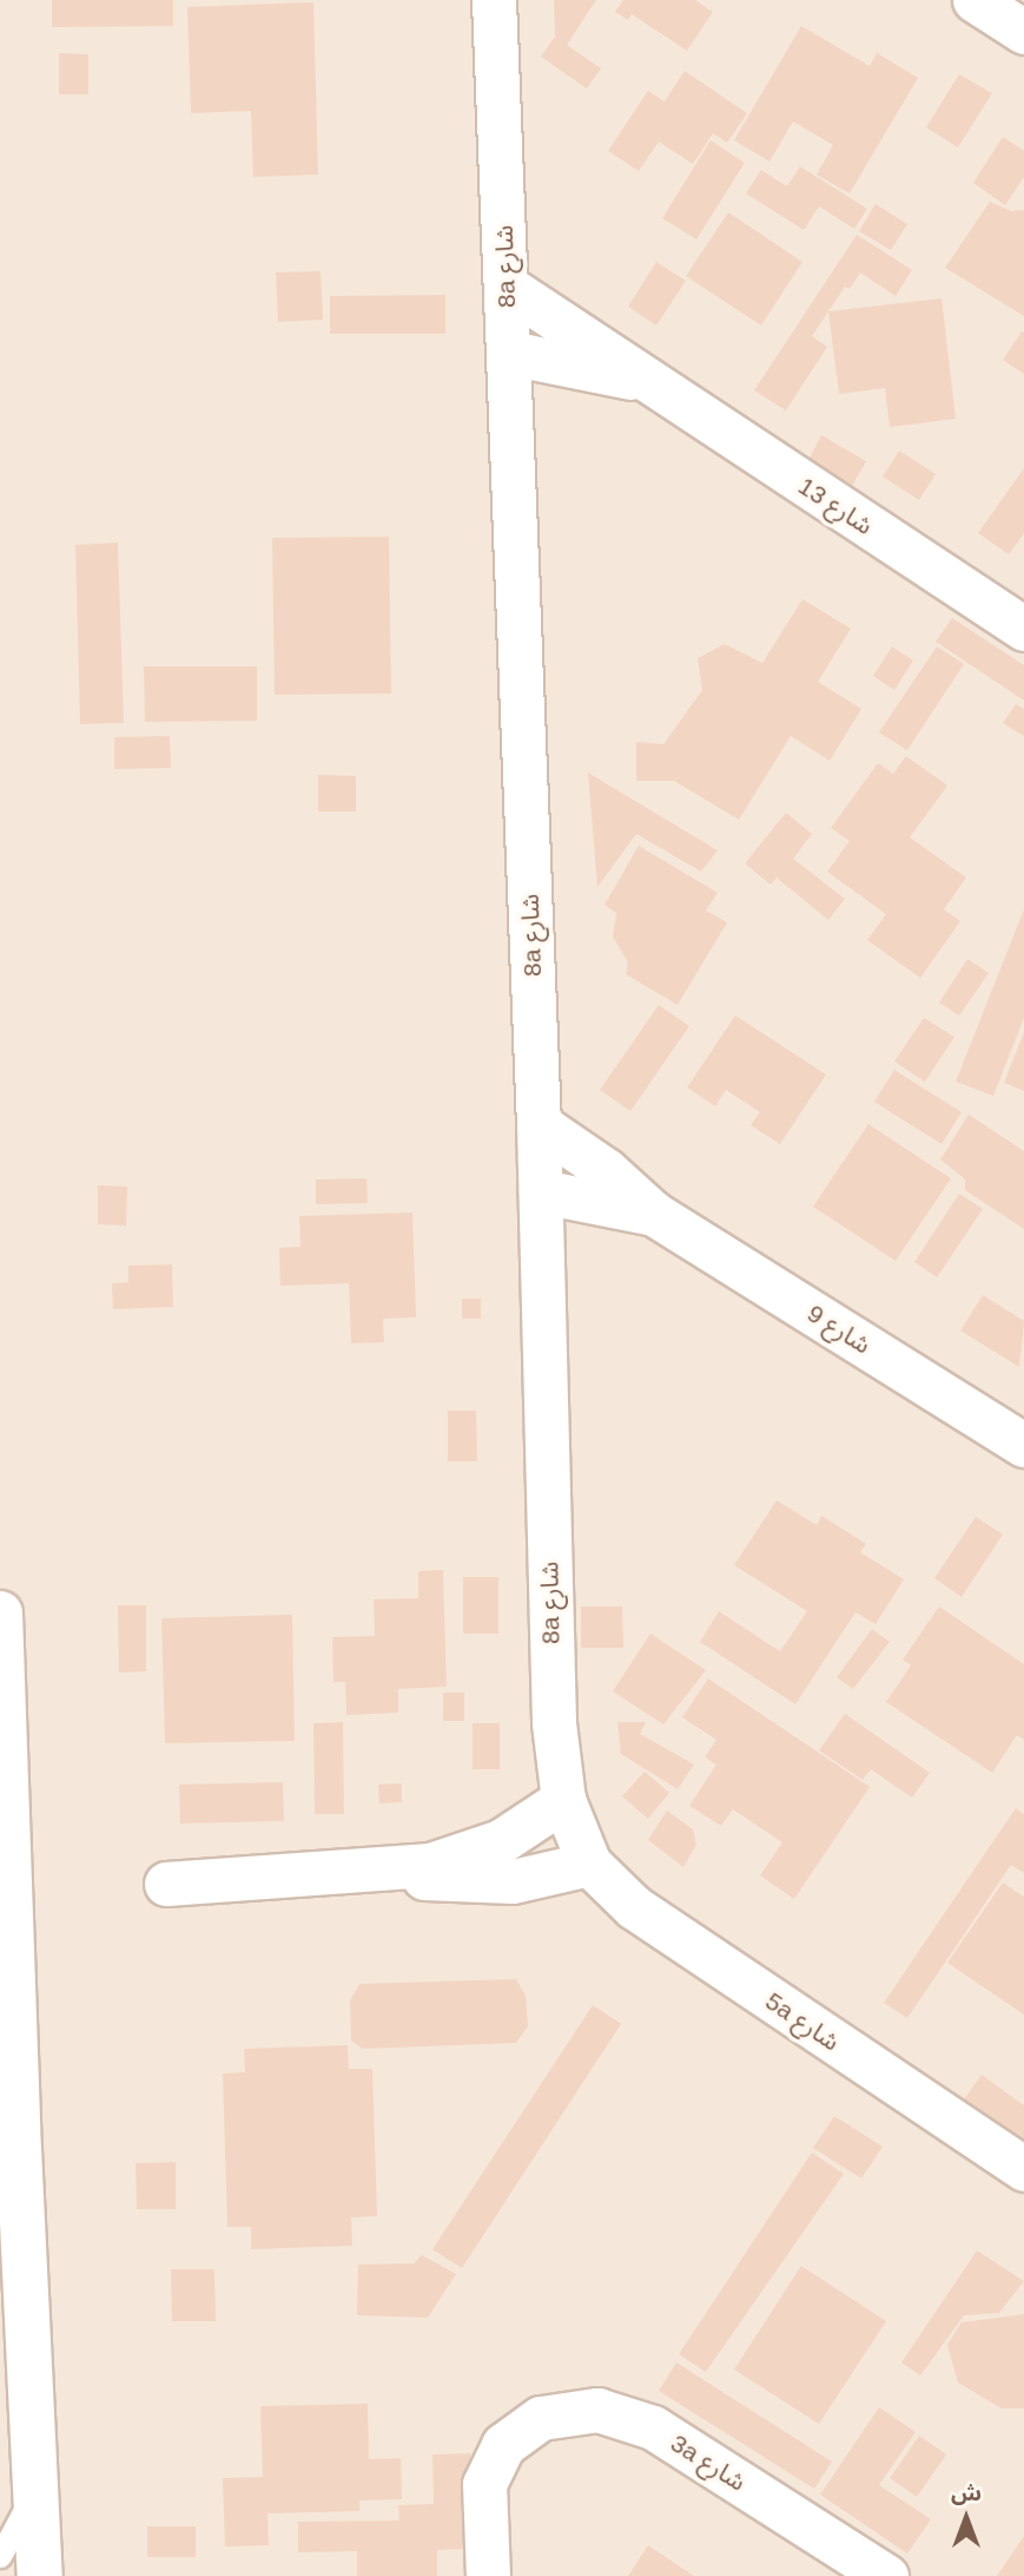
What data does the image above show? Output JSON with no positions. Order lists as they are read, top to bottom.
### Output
{
  "streets": {
    "street": [
      "8a شارع",
      "شارع 13",
      "شارع 9",
      "5a شارع",
      "3a شارع"
    ]
  },
  "crossings": [
    ["8a شارع", "شارع 13"],
    ["8a شارع", "شارع 9"],
    ["8a شارع", "5a شارع"]
  ],
  "north": "top"
}
